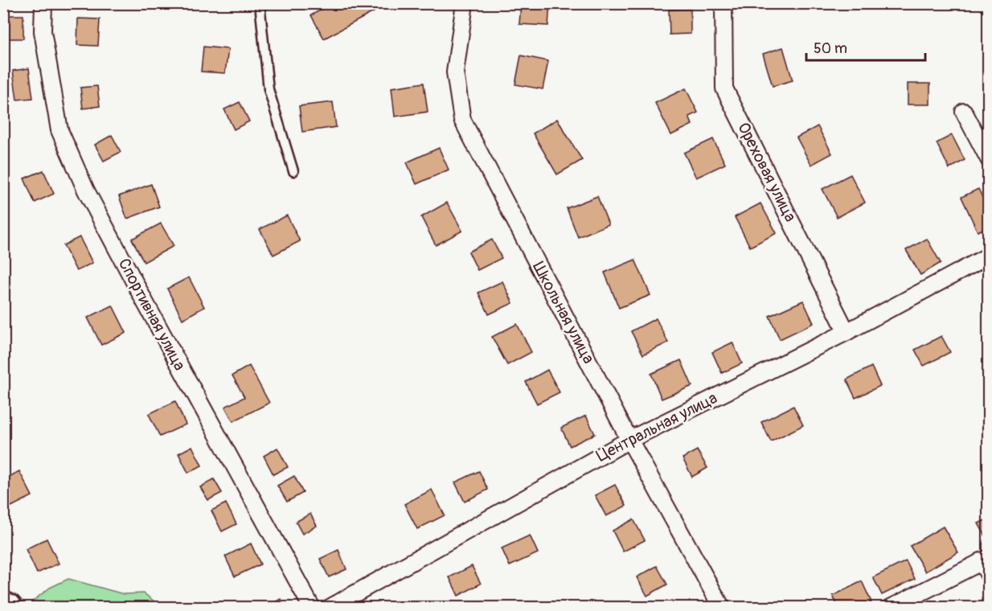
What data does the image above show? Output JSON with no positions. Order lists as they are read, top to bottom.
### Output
{
  "streets": {
    "street": [
      "Ореховая улица",
      "Школьная улица",
      "Спортивная улица",
      "Центральная улица"
    ]
  },
  "crossings": [
    ["Ореховая улица", "Центральная улица"],
    ["Школьная улица", "Центральная улица"]
  ],
  "scale_bar": "50 m"
}
